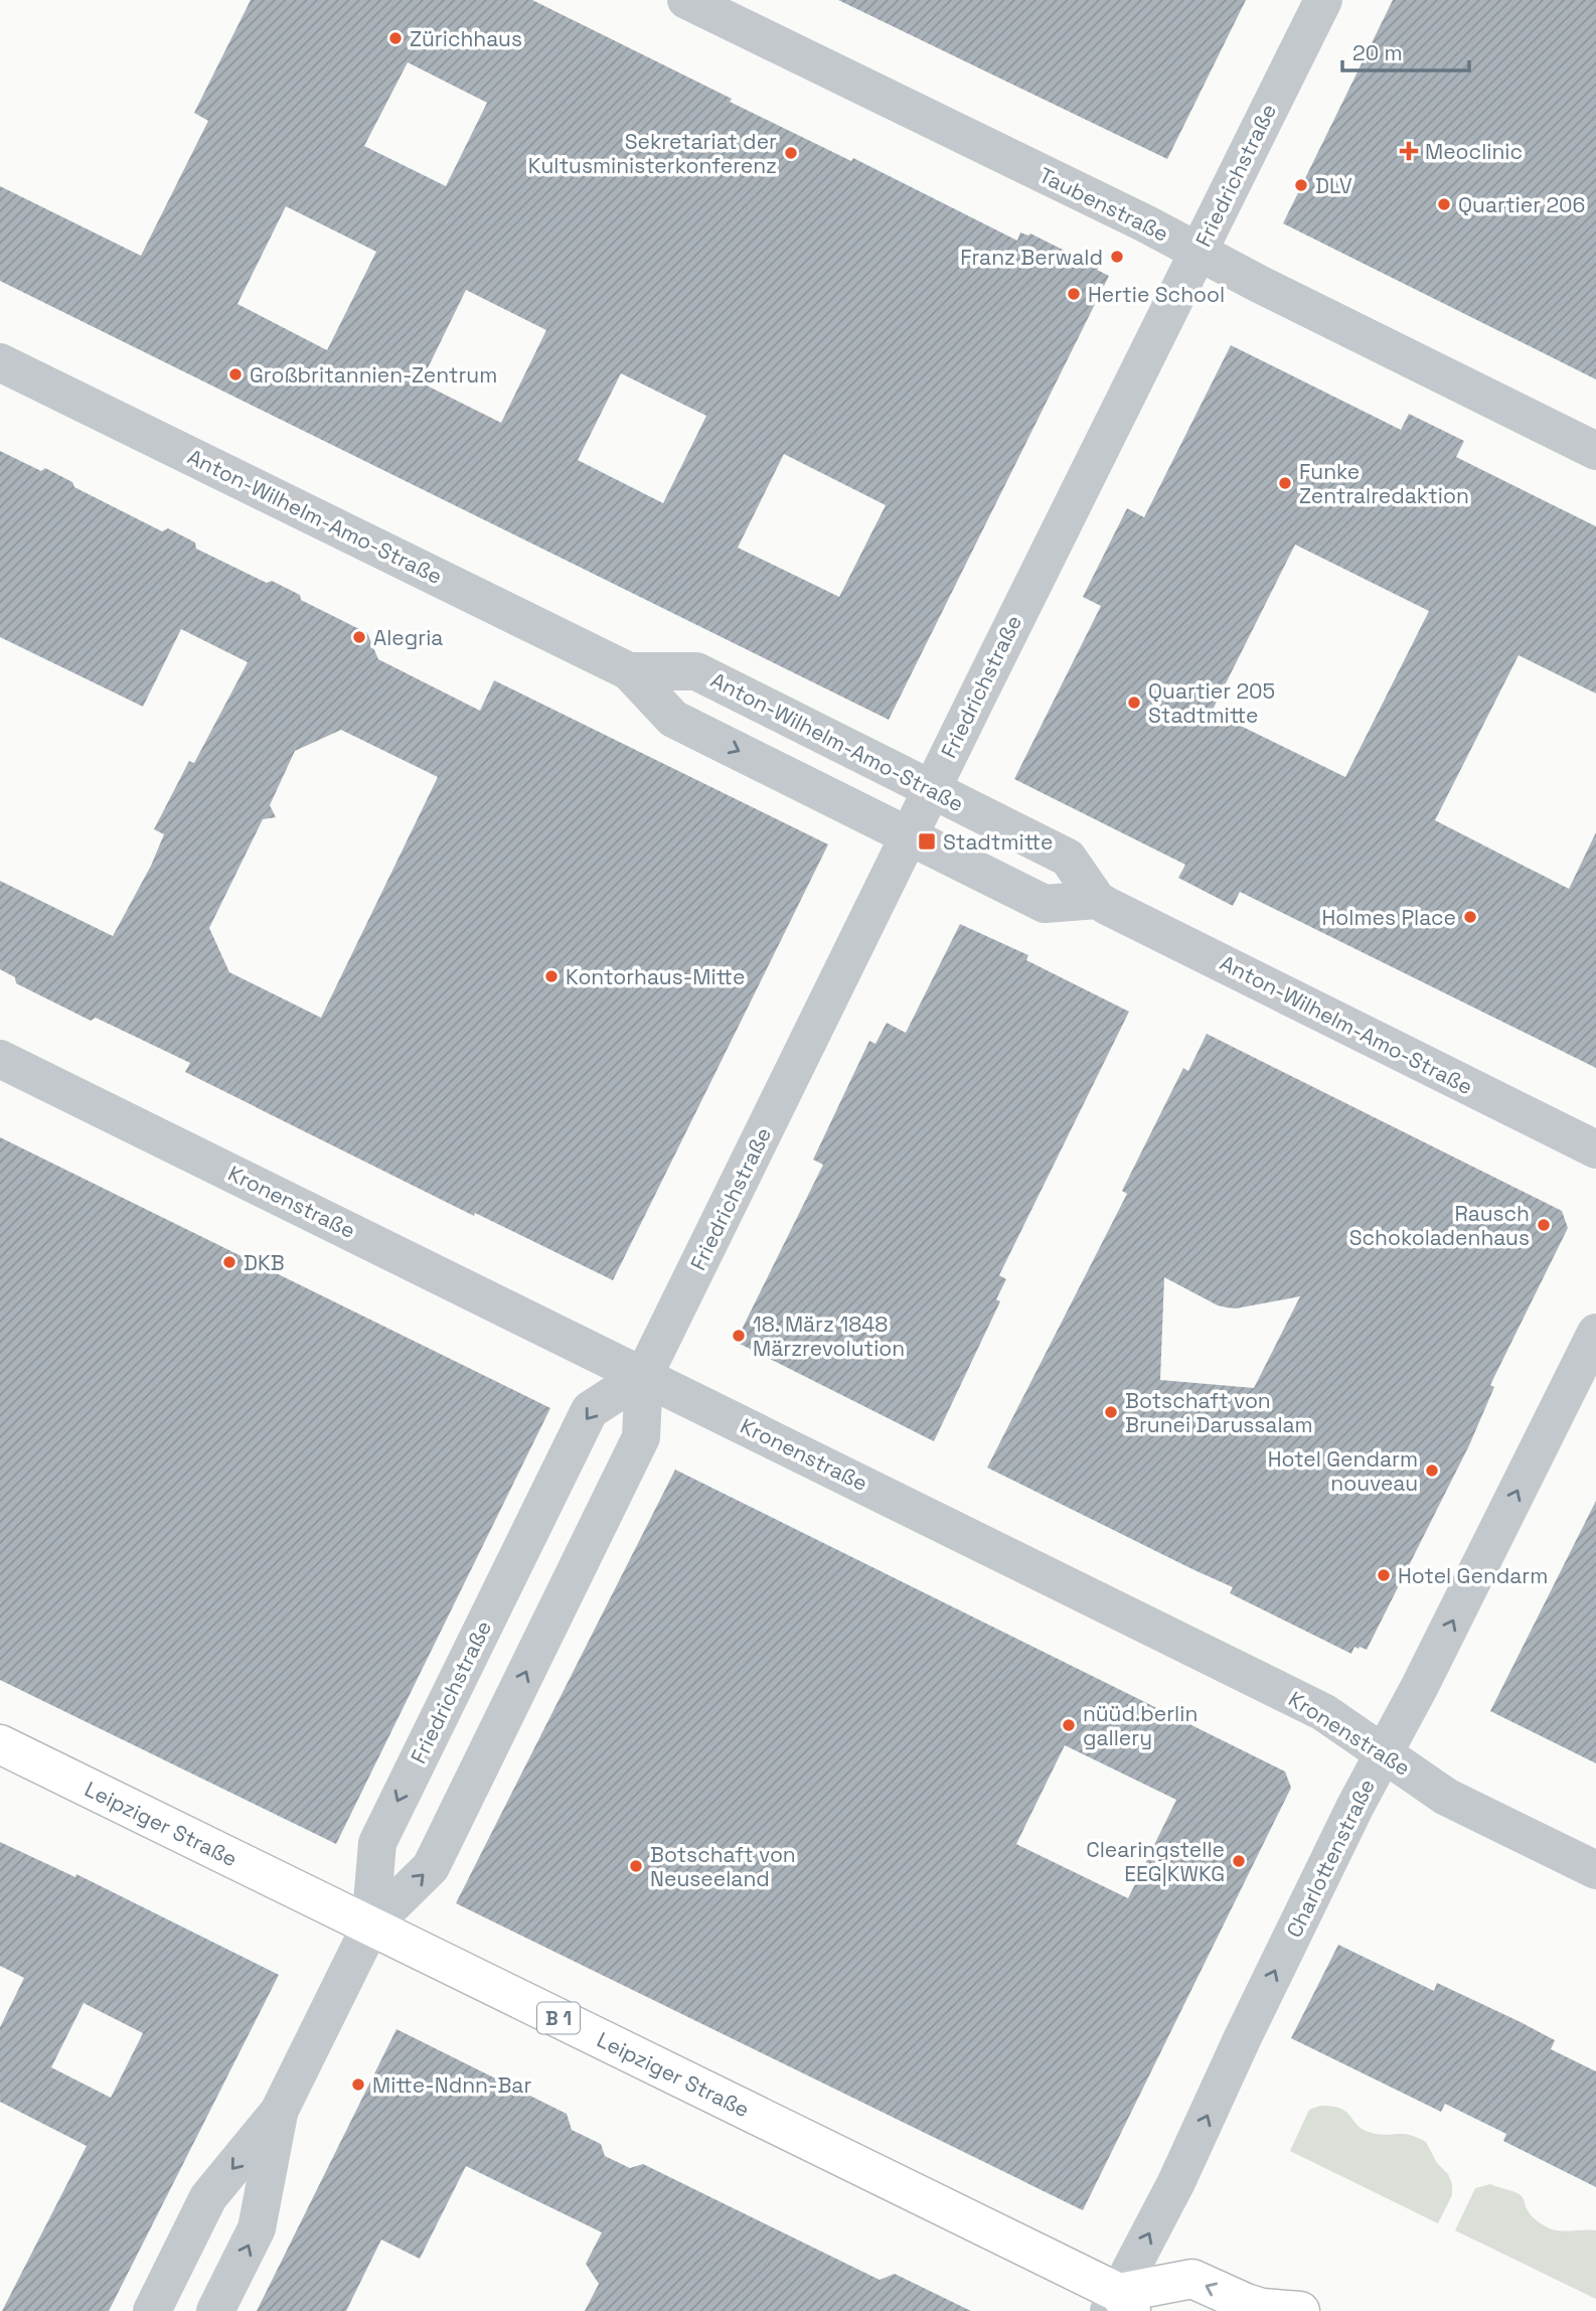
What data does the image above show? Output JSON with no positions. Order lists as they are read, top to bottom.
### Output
{
  "streets": {
    "main road": ["Leipziger Straße", "B 1"],
    "street": [
      "Friedrichstraße",
      "Taubenstraße",
      "Anton-Wilhelm-Amo-Straße",
      "Kronenstraße",
      "Charlottenstraße"
    ]
  },
  "crossings": [
    ["Friedrichstraße", "Taubenstraße"],
    ["Friedrichstraße", "Anton-Wilhelm-Amo-Straße"],
    ["Friedrichstraße", "Kronenstraße"],
    ["Friedrichstraße", "Leipziger Straße"],
    ["Kronenstraße", "Charlottenstraße"],
    ["Leipziger Straße", "Charlottenstraße"]
  ],
  "one_way": ["Charlottenstraße"],
  "places": {
    "other": [
      "Zürichhaus",
      "Sekretariat der Kultusministerkonferenz",
      "DLV",
      "Quartier 206",
      "Franz Berwald",
      "Hertie School",
      "Großbritannien-Zentrum",
      "Funke Zentralredaktion",
      "Alegria",
      "Quartier 205 Stadtmitte",
      "Holmes Place",
      "Kontorhaus-Mitte",
      "Rausch Schokoladenhaus",
      "DKB",
      "18. März 1848 Märzrevolution",
      "Botschaft von Brunei Darussalam",
      "Hotel Gendarm nouveau",
      "Hotel Gendarm",
      "nüüd.berlin gallery",
      "Clearingstelle EEG|KWKG",
      "Botschaft von Neuseeland",
      "Mitte-Ndnn-Bar"
    ],
    "health": ["Meoclinic"],
    "transit": ["Stadtmitte"]
  },
  "scale_bar": "20 m"
}
